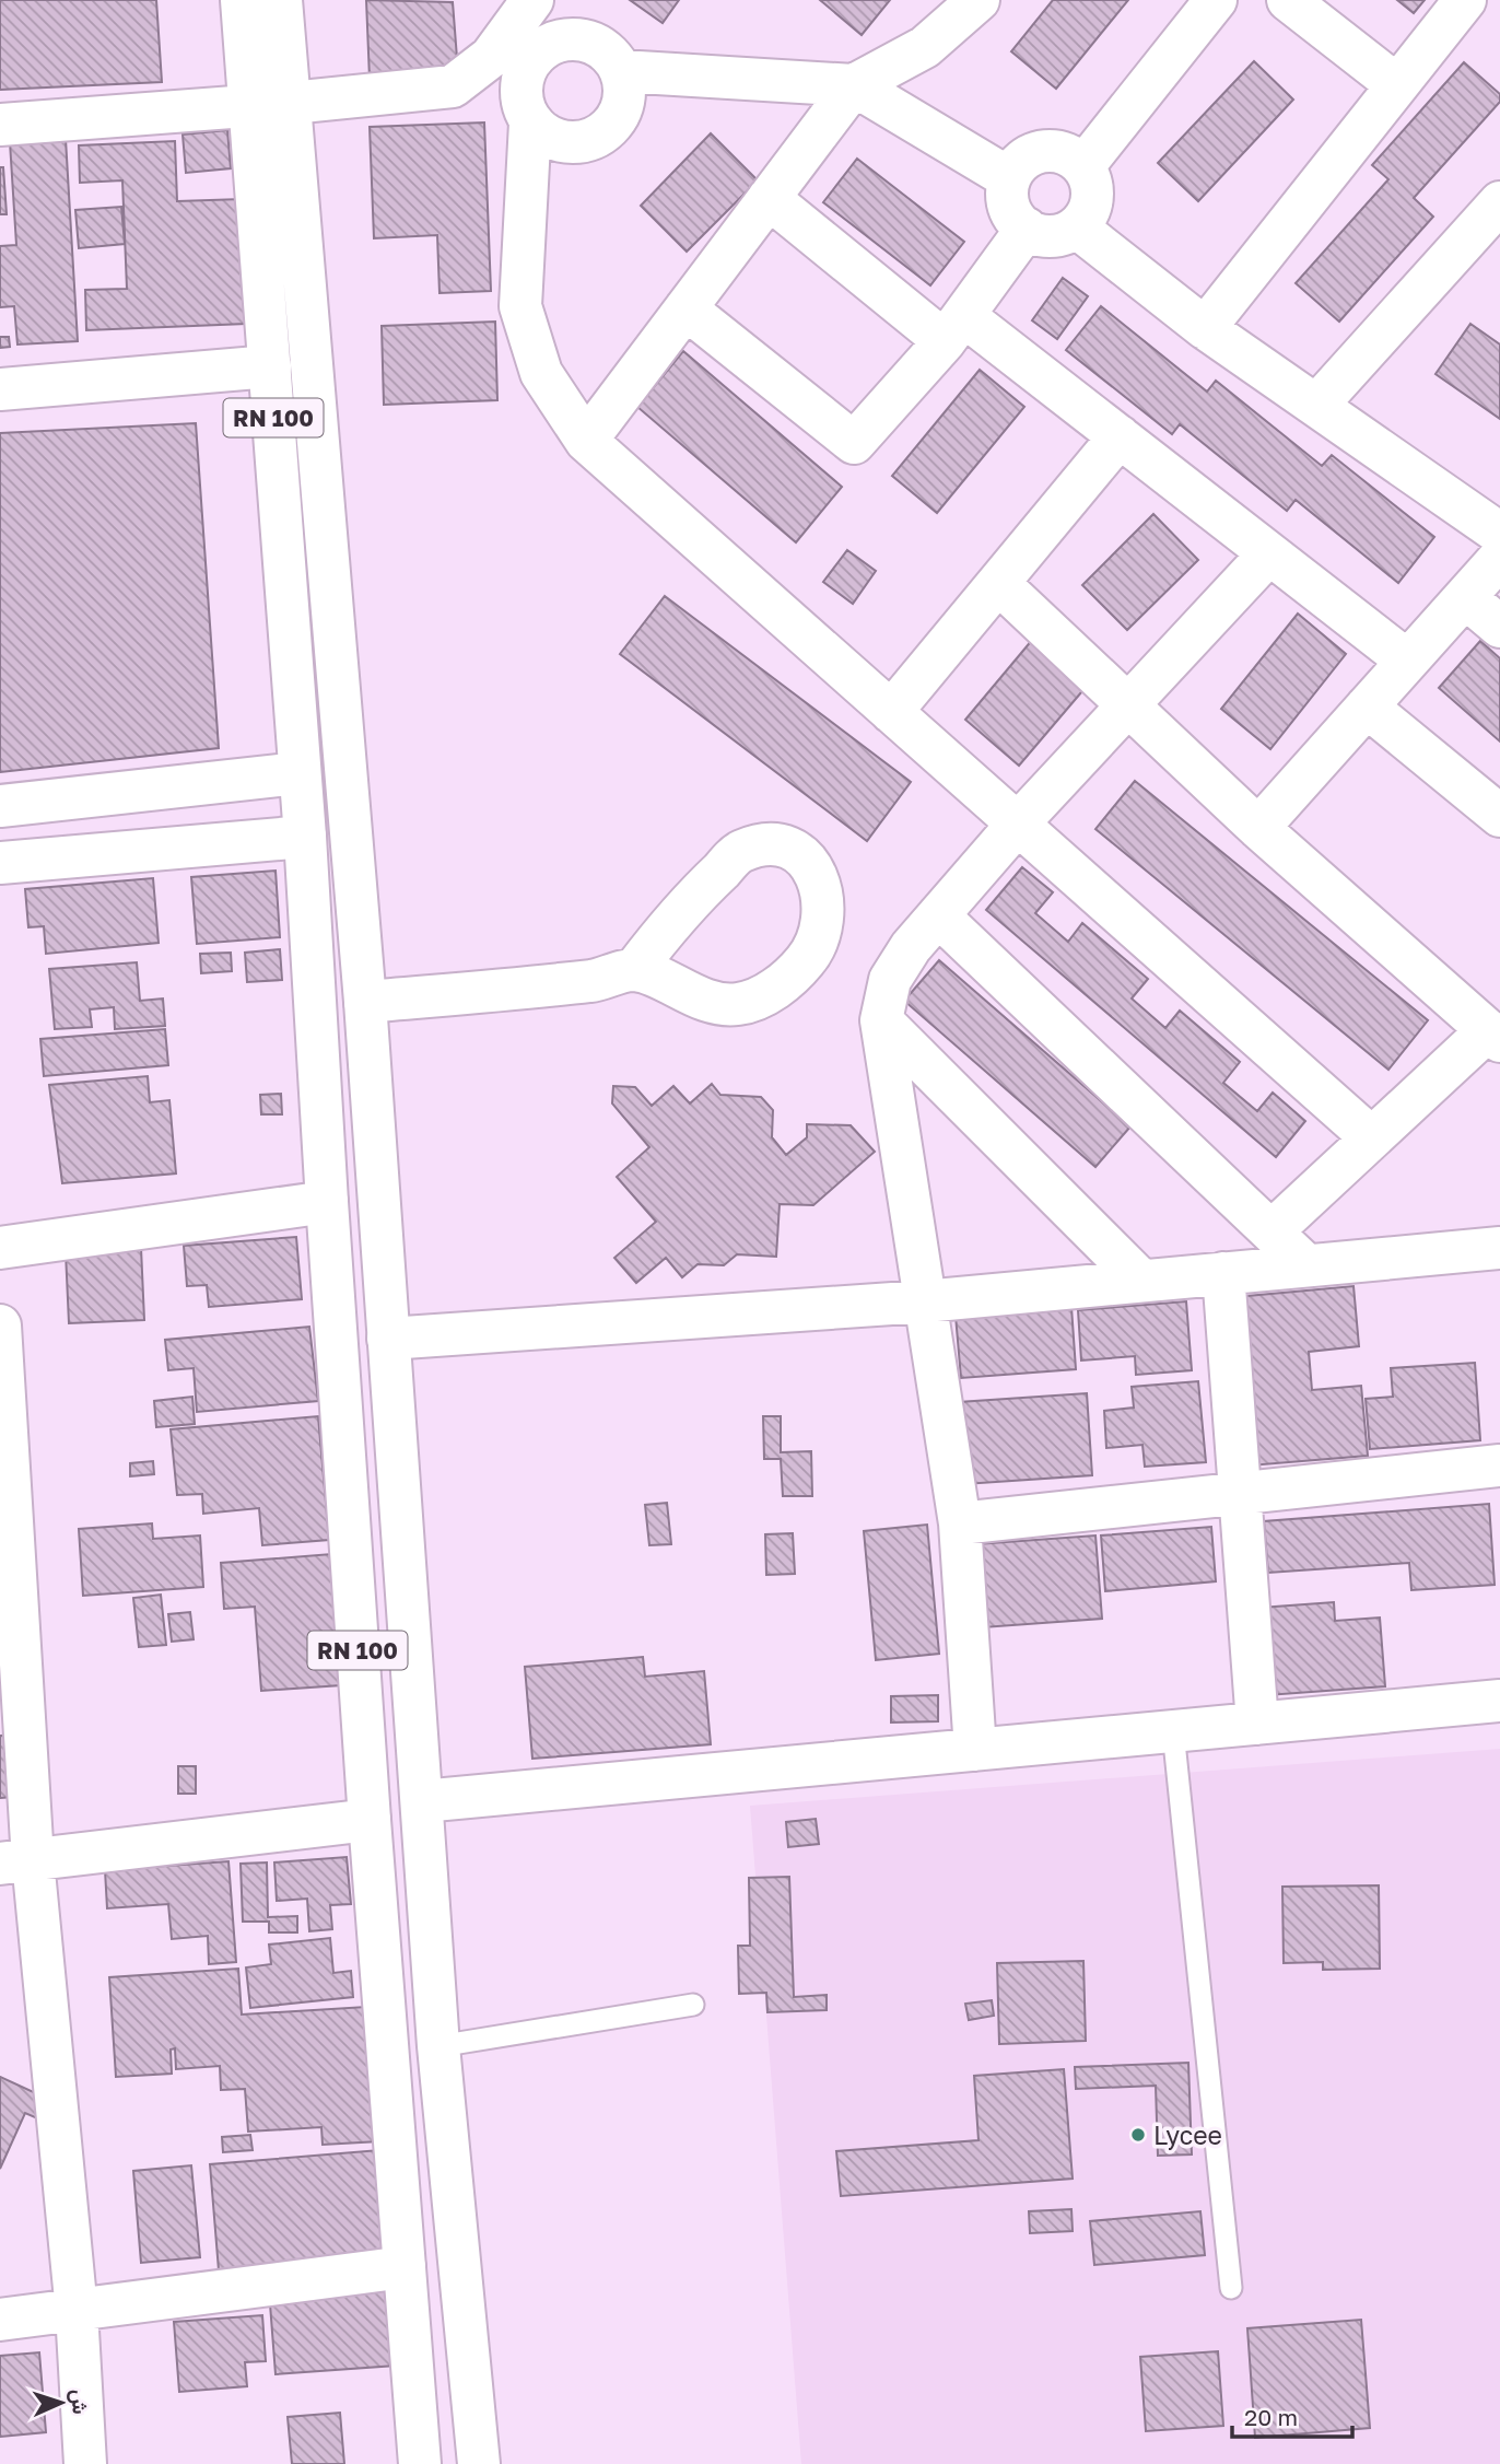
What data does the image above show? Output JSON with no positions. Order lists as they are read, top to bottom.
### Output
{
  "streets": {
    "main road": ["RN 100"]
  },
  "places": ["Lycee"],
  "scale_bar": "20 m",
  "north": "right"
}
